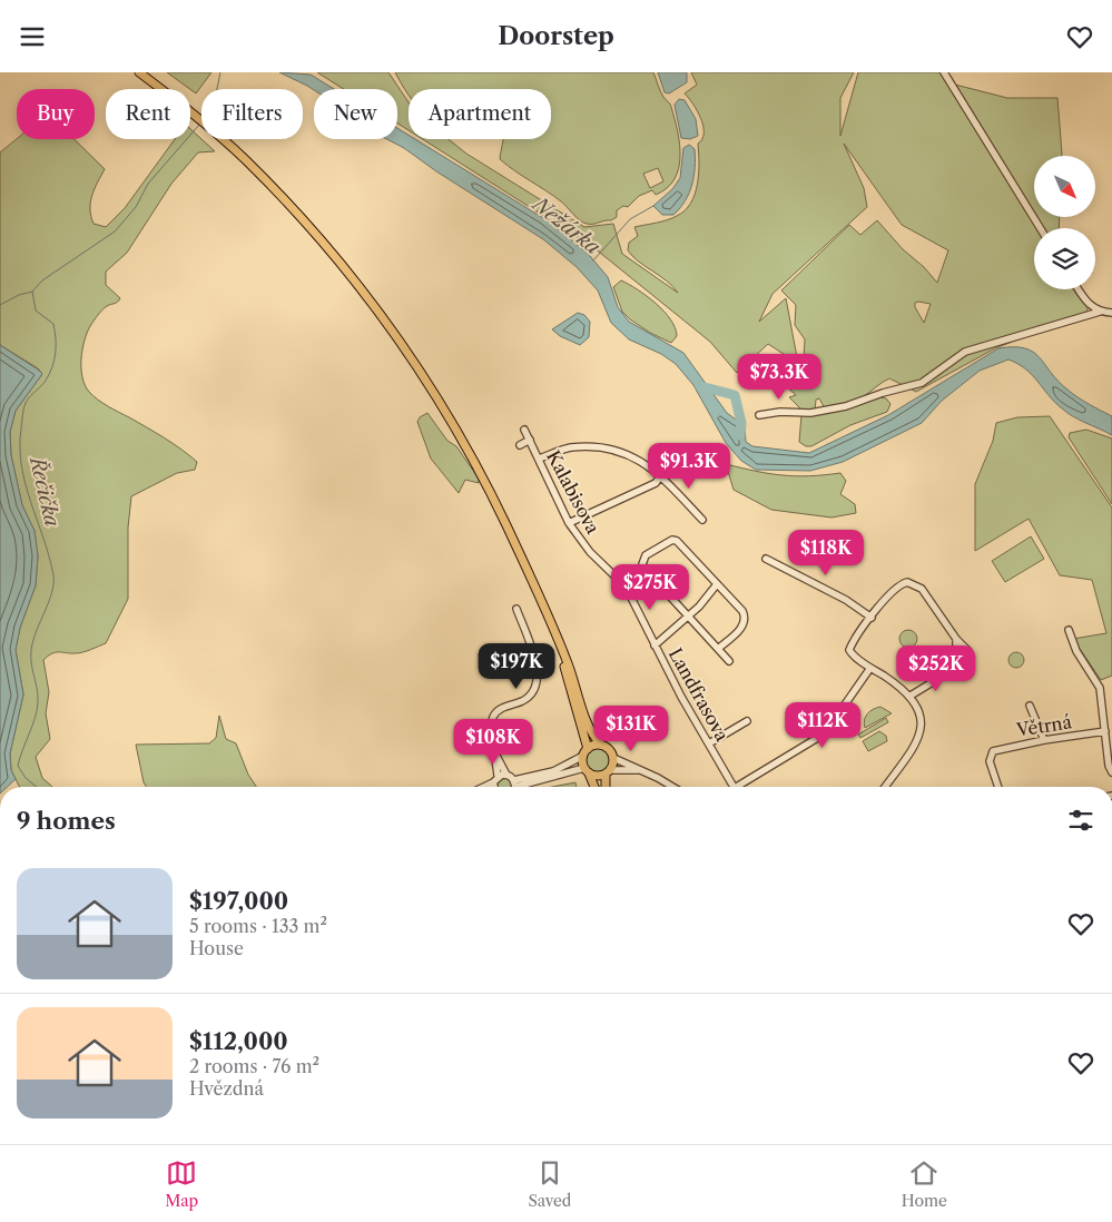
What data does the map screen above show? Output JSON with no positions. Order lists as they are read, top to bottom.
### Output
{
  "streets": {
    "street": ["Kalabisova", "Landfrasova", "Větrná"]
  },
  "crossings": [
    ["Kalabisova", "Landfrasova"]
  ],
  "water": ["Nežárka", "Řečička"],
  "north": "bottom right",
  "page": {
    "header": "Doorstep",
    "chip": [
      "Buy",
      "Rent",
      "Filters",
      "New",
      "Apartment"
    ],
    "price": [
      "$73.3K",
      "$91.3K",
      "$118K",
      "$275K",
      "$197K",
      "$252K",
      "$112K",
      "$131K",
      "$108K"
    ],
    "heading": "9 homes",
    "list": [
      {
        "name": "$197,000",
        "note": "5 rooms · 133 m² · House"
      },
      {
        "name": "$112,000",
        "note": "2 rooms · 76 m² · Hvězdná"
      }
    ],
    "tabs": ["Map", "Saved", "Home"]
  }
}
